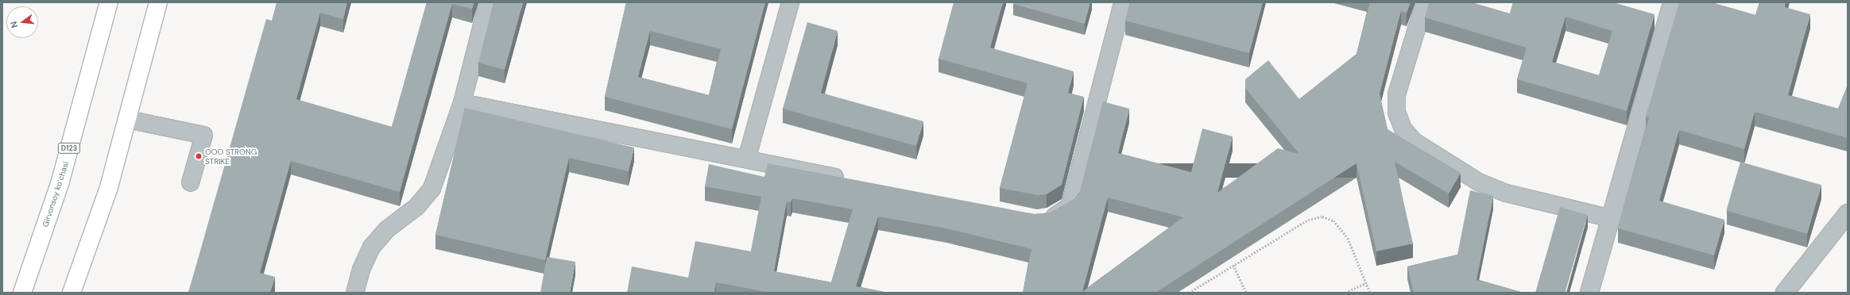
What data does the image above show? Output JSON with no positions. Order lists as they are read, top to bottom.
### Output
{
  "streets": {
    "main road": ["D123", "Girvonsoy koʻchasi"]
  },
  "places": ["OOO STRONG STRIKE"],
  "north": "left"
}
